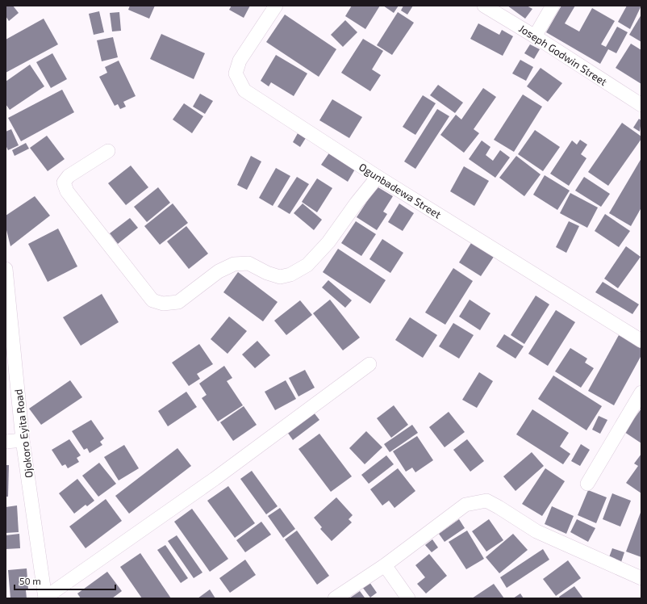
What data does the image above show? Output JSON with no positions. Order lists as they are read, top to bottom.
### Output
{
  "streets": {
    "street": ["Joseph Godwin Street", "Ogunbadewa Street", "Ojokoro Eyita Road"]
  },
  "scale_bar": "50 m"
}
